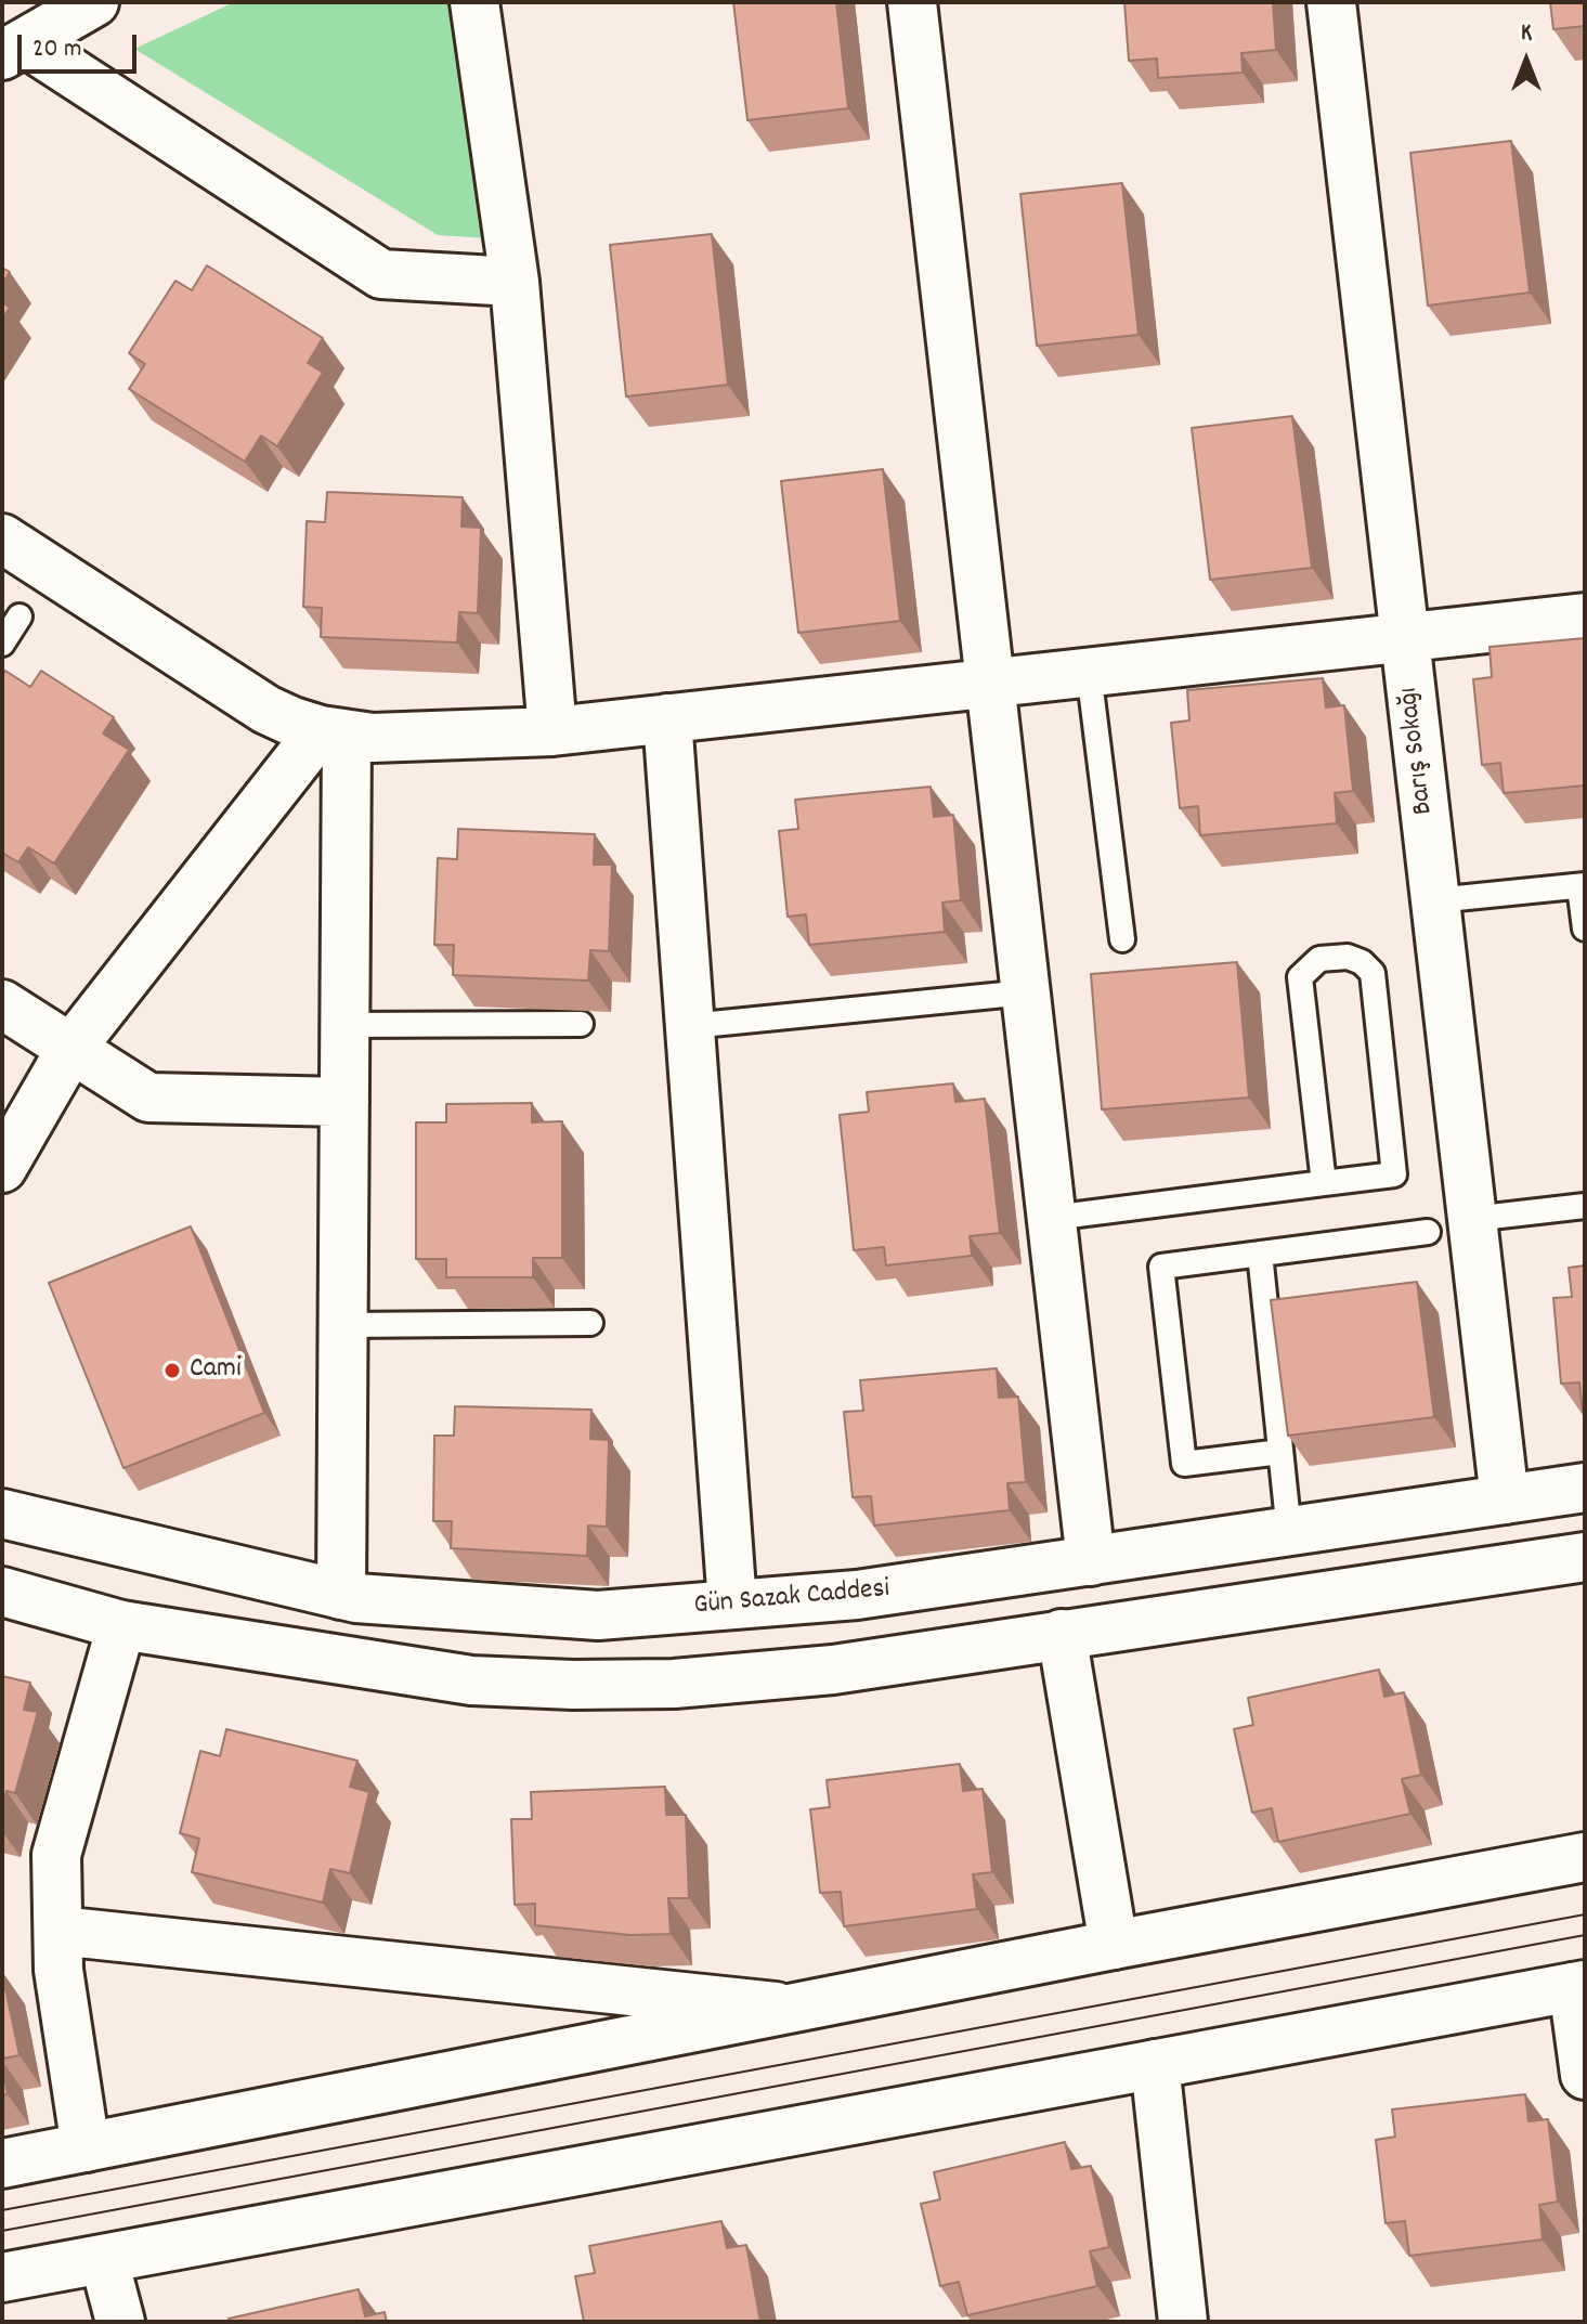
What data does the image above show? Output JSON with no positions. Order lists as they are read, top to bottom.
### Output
{
  "streets": {
    "street": ["Barış Sokağı", "Gün Sazak Caddesi"]
  },
  "crossings": [
    ["Barış Sokağı", "Gün Sazak Caddesi"]
  ],
  "places": ["Cami"],
  "scale_bar": "20 m",
  "north": "top"
}
